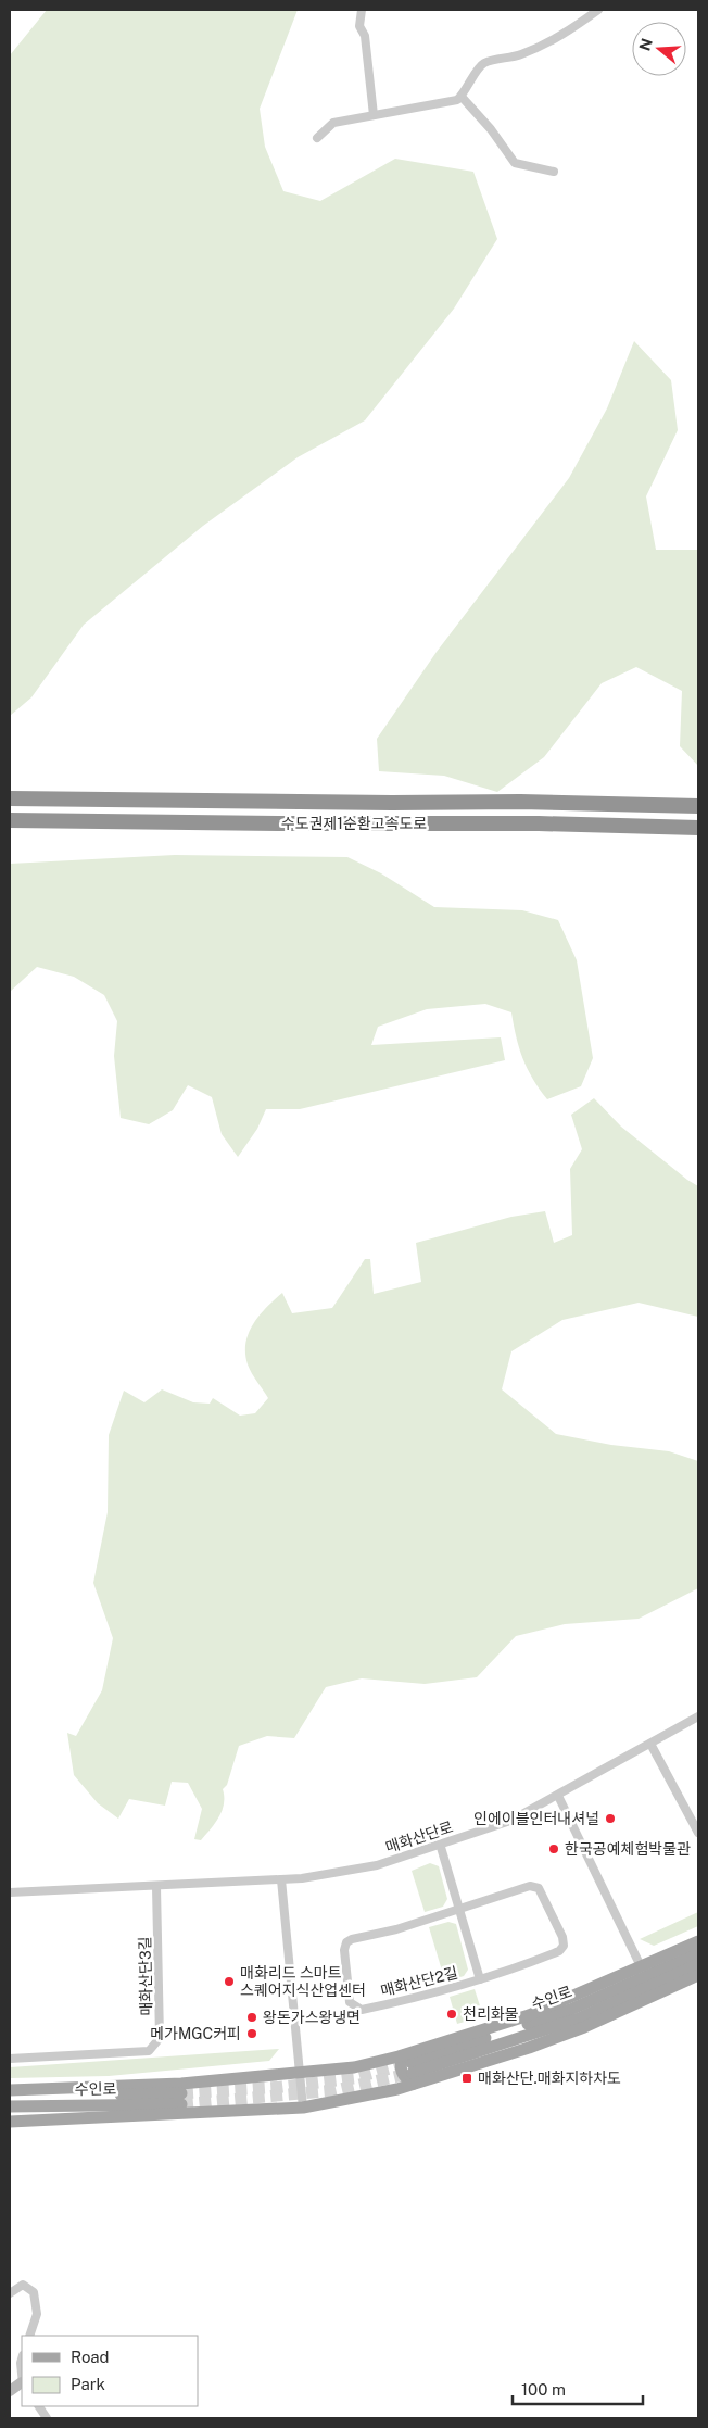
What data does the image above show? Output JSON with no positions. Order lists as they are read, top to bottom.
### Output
{
  "streets": {
    "highway": ["수도권제1순환고속도로"],
    "main road": ["수인로"],
    "street": ["매화산단로", "매화산단3길", "매화산단2길"]
  },
  "crossings": [
    ["매화산단로", "매화산단3길"],
    ["매화산단로", "매화산단2길"]
  ],
  "places": {
    "other": [
      "인에이블인터내셔널",
      "한국공예체험박물관",
      "매화리드 스마트 스퀘어지식산업센터",
      "천리화물",
      "왕돈가스왕냉면",
      "메가MGC커피"
    ],
    "transit": ["매화산단.매화지하차도"]
  },
  "legend": ["Road", "Park"],
  "scale_bar": "100 m",
  "north": "left"
}
